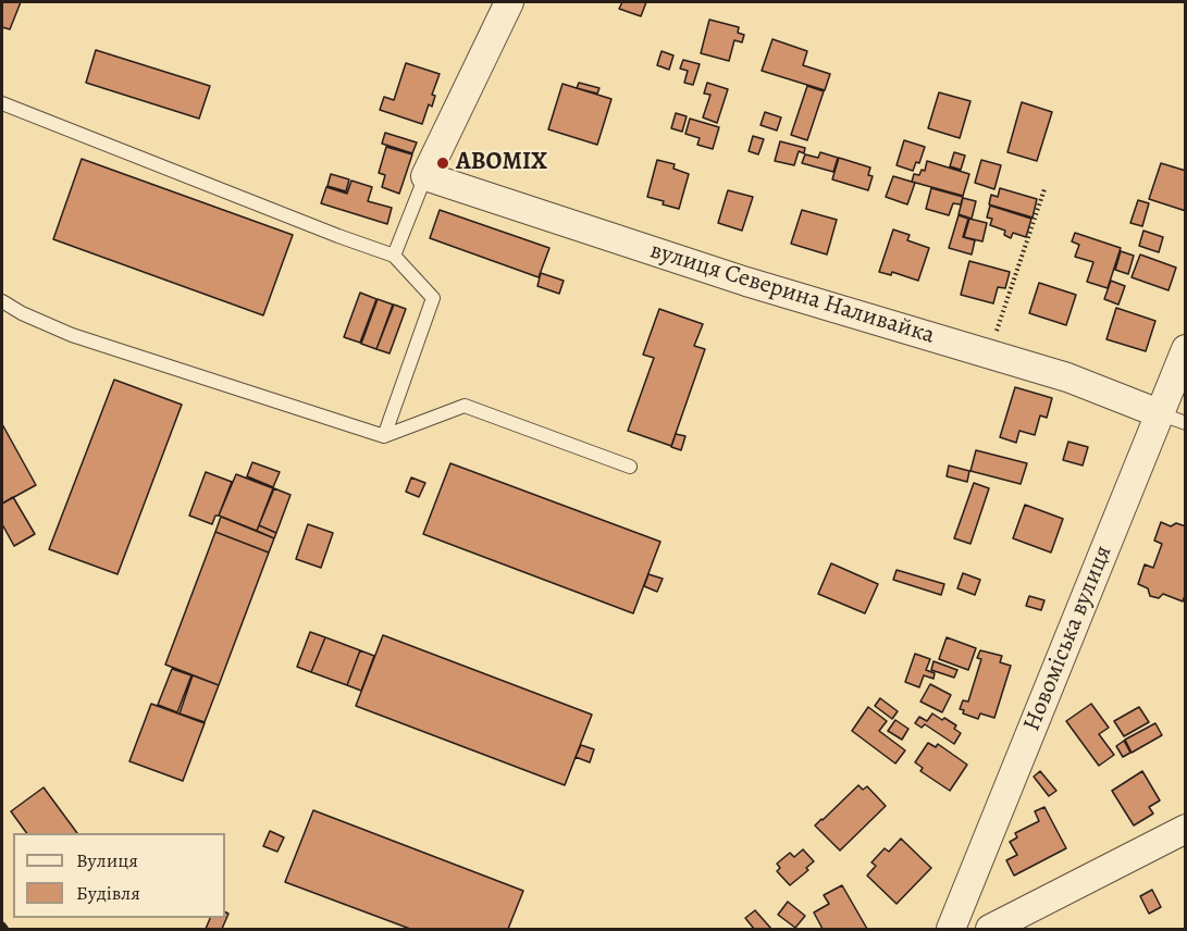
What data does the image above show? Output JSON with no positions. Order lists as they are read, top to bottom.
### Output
{
  "streets": {
    "street": ["вулиця Северина Наливайка", "Новоміська вулиця"]
  },
  "crossings": [
    ["вулиця Северина Наливайка", "Новоміська вулиця"]
  ],
  "places": ["ABOMIX"],
  "legend": ["Вулиця", "Будівля"]
}
